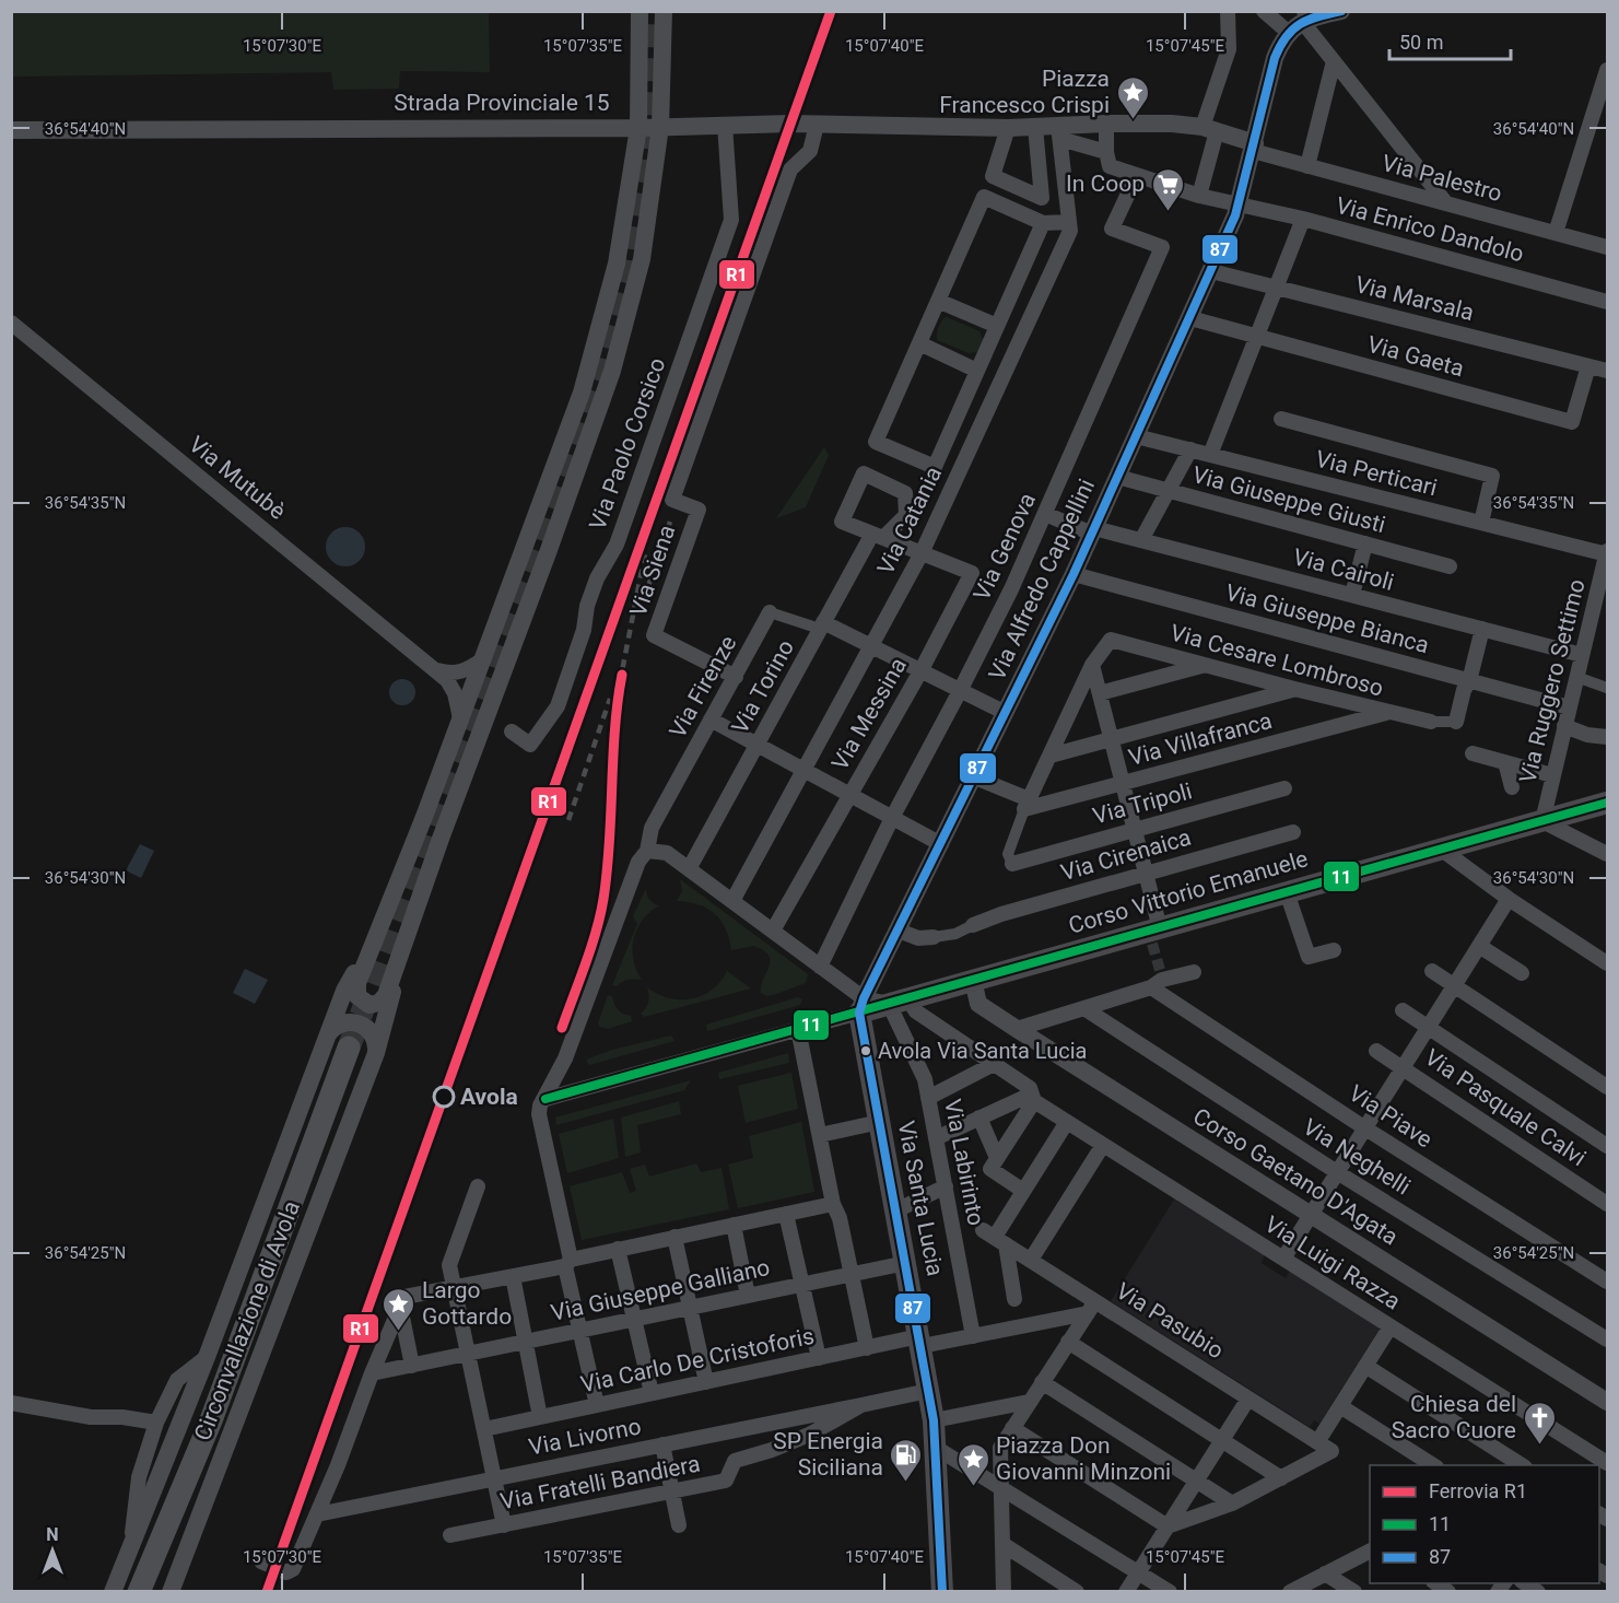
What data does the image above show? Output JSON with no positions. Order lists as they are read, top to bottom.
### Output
{
  "streets": {
    "main road": ["Corso Vittorio Emanuele", "Via Santa Lucia", "Circonvallazione di Avola"],
    "street": [
      "Strada Provinciale 15",
      "Via Palestro",
      "Via Enrico Dandolo",
      "Via Marsala",
      "Via Gaeta",
      "Via Paolo Corsico",
      "Via Perticari",
      "Via Mutubè",
      "Via Giuseppe Giusti",
      "Via Catania",
      "Via Genova",
      "Via Cairoli",
      "Via Siena",
      "Via Alfredo Cappellini",
      "Via Giuseppe Bianca",
      "Via Cesare Lombroso",
      "Via Ruggero Settimo",
      "Via Firenze",
      "Via Torino",
      "Via Messina",
      "Via Villafranca",
      "Via Tripoli",
      "Via Cirenaica",
      "Via Pasquale Calvi",
      "Via Piave",
      "Via Neghelli",
      "Via Labirinto",
      "Corso Gaetano D'Agata",
      "Via Luigi Razza",
      "Via Giuseppe Galliano",
      "Via Pasubio",
      "Via Carlo De Cristoforis",
      "Via Livorno",
      "Via Fratelli Bandiera"
    ]
  },
  "crossings": [
    ["Strada Provinciale 15", "Via Palestro"],
    ["Strada Provinciale 15", "Via Paolo Corsico"],
    ["Strada Provinciale 15", "Via Catania"],
    ["Strada Provinciale 15", "Via Siena"],
    ["Strada Provinciale 15", "Via Alfredo Cappellini"],
    ["Via Palestro", "Via Alfredo Cappellini"],
    ["Via Enrico Dandolo", "Via Genova"],
    ["Via Enrico Dandolo", "Via Alfredo Cappellini"],
    ["Via Marsala", "Via Gaeta"],
    ["Via Marsala", "Via Alfredo Cappellini"],
    ["Via Gaeta", "Via Alfredo Cappellini"],
    ["Via Perticari", "Via Alfredo Cappellini"],
    ["Via Perticari", "Via Ruggero Settimo"],
    ["Via Giuseppe Giusti", "Via Alfredo Cappellini"],
    ["Via Catania", "Via Torino"],
    ["Via Catania", "Via Messina"],
    ["Via Genova", "Via Cairoli"],
    ["Via Cairoli", "Via Alfredo Cappellini"],
    ["Via Cairoli", "Via Ruggero Settimo"],
    ["Via Siena", "Via Firenze"],
    ["Via Alfredo Cappellini", "Via Giuseppe Bianca"],
    ["Via Alfredo Cappellini", "Corso Vittorio Emanuele"],
    ["Via Alfredo Cappellini", "Via Santa Lucia"],
    ["Via Giuseppe Bianca", "Via Ruggero Settimo"],
    ["Via Cesare Lombroso", "Via Villafranca"],
    ["Via Ruggero Settimo", "Corso Vittorio Emanuele"],
    ["Via Firenze", "Via Torino"],
    ["Via Firenze", "Via Giuseppe Galliano"],
    ["Via Firenze", "Via Carlo De Cristoforis"],
    ["Via Torino", "Via Messina"],
    ["Corso Vittorio Emanuele", "Via Labirinto"],
    ["Corso Vittorio Emanuele", "Corso Gaetano D'Agata"],
    ["Corso Vittorio Emanuele", "Via Santa Lucia"],
    ["Corso Vittorio Emanuele", "Via Luigi Razza"],
    ["Via Labirinto", "Via Luigi Razza"],
    ["Via Labirinto", "Via Carlo De Cristoforis"],
    ["Via Santa Lucia", "Via Giuseppe Galliano"],
    ["Via Santa Lucia", "Via Carlo De Cristoforis"],
    ["Via Santa Lucia", "Via Fratelli Bandiera"],
    ["Via Pasubio", "Via Carlo De Cristoforis"],
    ["Via Livorno", "Via Fratelli Bandiera"]
  ],
  "places": {
    "place": ["Piazza Francesco Crispi", "Largo Gottardo", "Piazza Don Giovanni Minzoni"],
    "supermarket": ["In Coop"],
    "other": ["Avola Via Santa Lucia", "Avola"],
    "church": ["Chiesa del Sacro Cuore"],
    "fuel station": ["SP Energia Siciliana"]
  },
  "lines": ["rail line R1", "transit line 87", "transit line 11"],
  "legend": ["Ferrovia R1", "11", "87"],
  "scale_bar": "50 m",
  "north": "top",
  "coordinates": [
    "15°07'30\"E",
    "15°07'35\"E",
    "15°07'40\"E",
    "15°07'45\"E",
    "36°54'40\"N",
    "36°54'35\"N",
    "36°54'30\"N",
    "36°54'25\"N"
  ]
}
